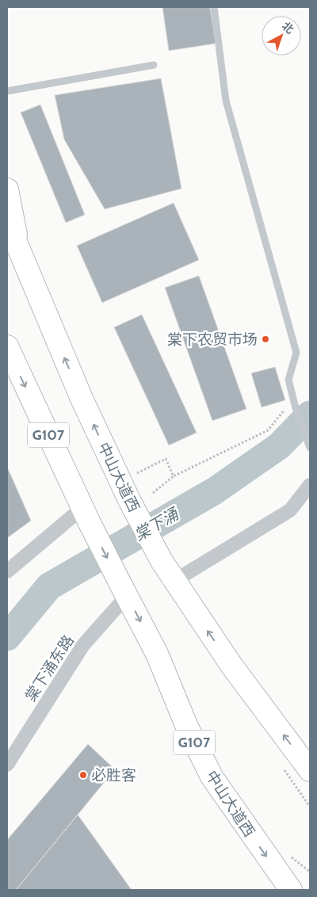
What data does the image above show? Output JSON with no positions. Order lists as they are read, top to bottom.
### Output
{
  "streets": {
    "highway": ["G107", "中山大道西"],
    "street": ["棠下涌东路"]
  },
  "crossings": [
    ["中山大道西", "棠下涌东路"]
  ],
  "water": ["棠下涌"],
  "places": ["棠下农贸市场", "必胜客"],
  "north": "top right"
}
